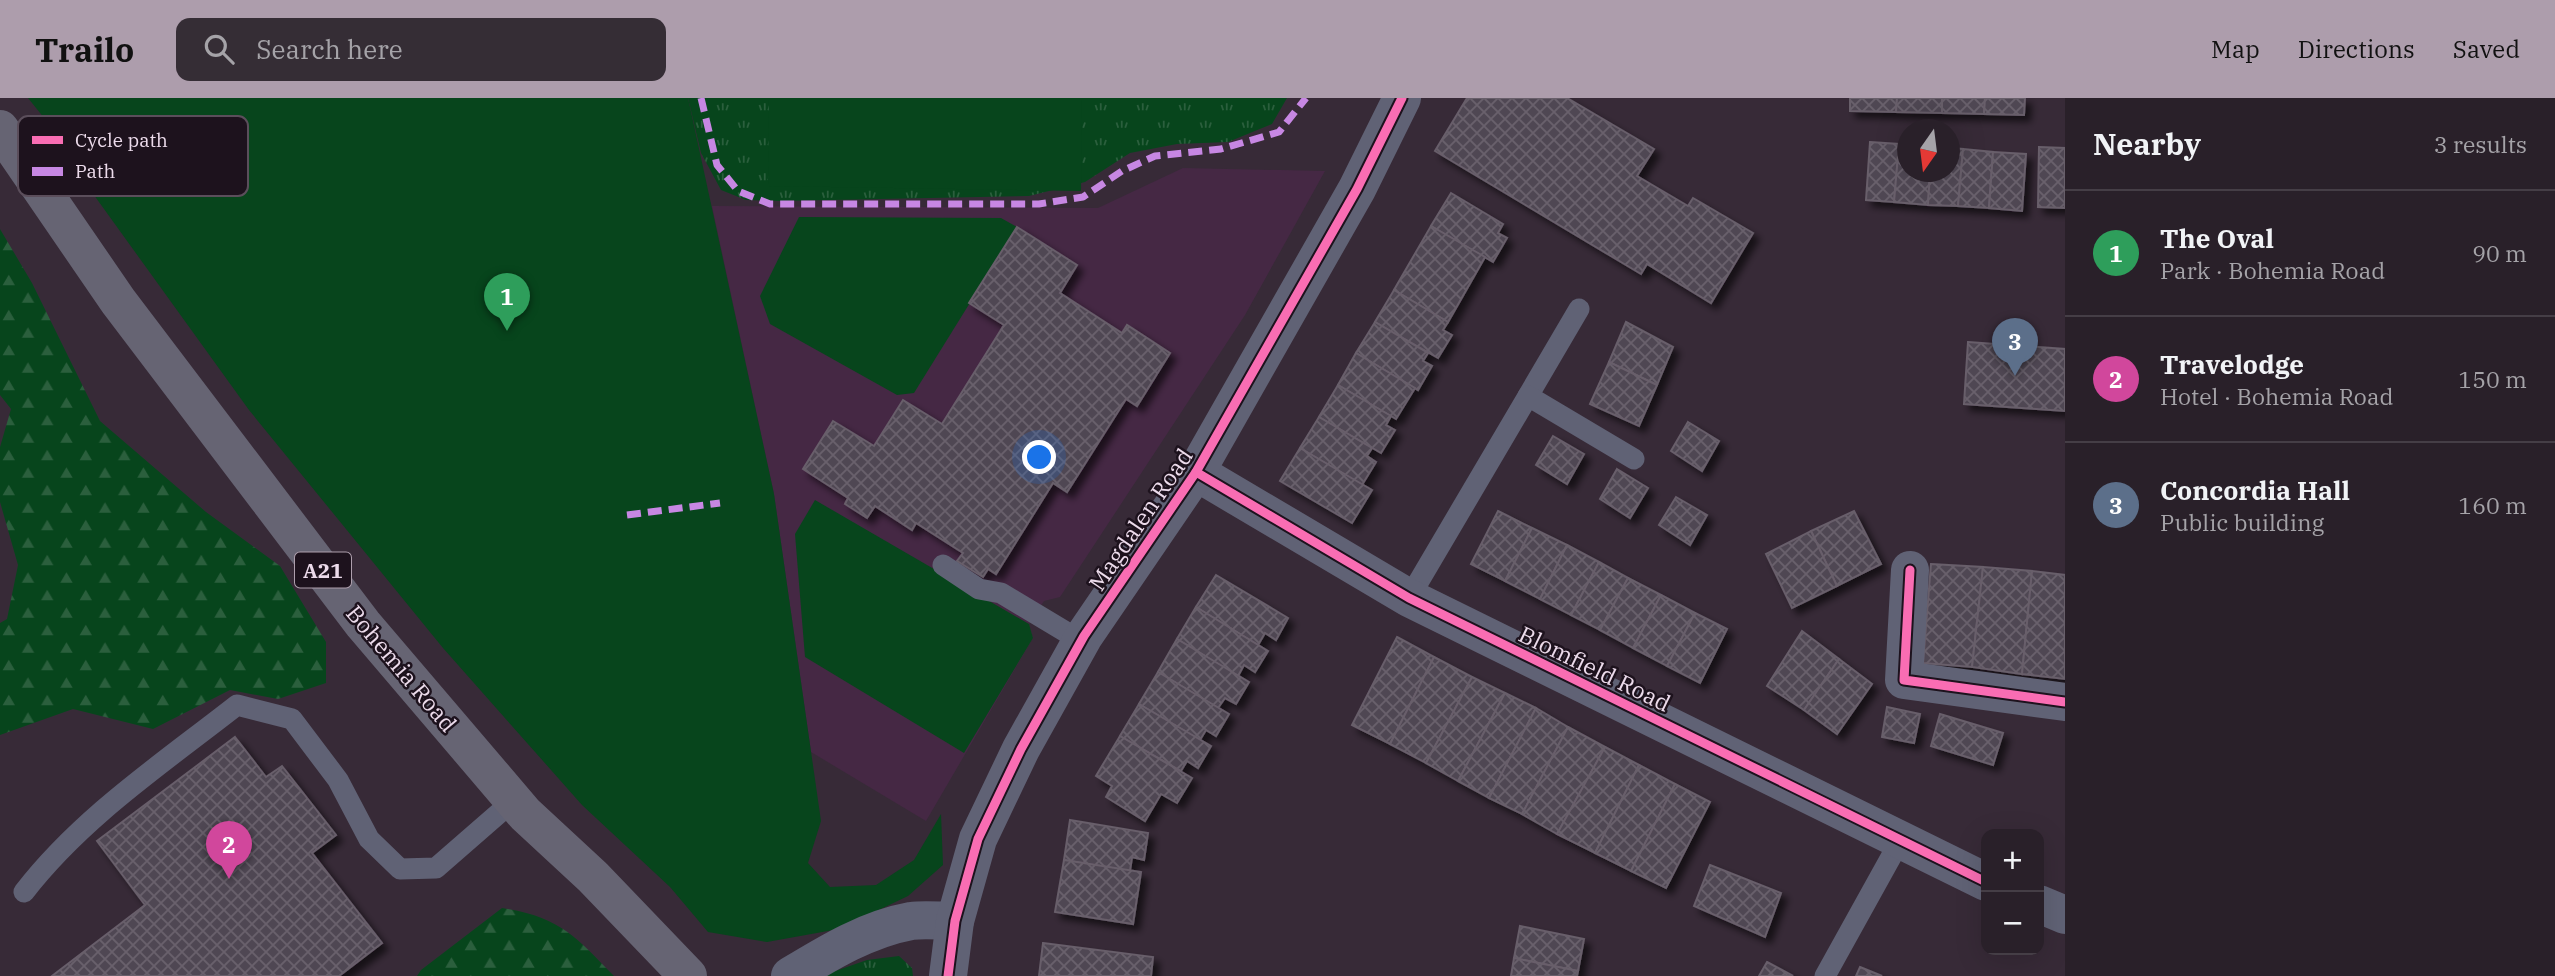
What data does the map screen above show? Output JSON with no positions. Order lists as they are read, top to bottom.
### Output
{
  "streets": {
    "highway": ["A21", "Bohemia Road"],
    "street": ["Magdalen Road", "Blomfield Road"]
  },
  "crossings": [
    ["Magdalen Road", "Blomfield Road"]
  ],
  "legend": ["Cycle path", "Path"],
  "north": "bottom",
  "page": {
    "header": "Trailo",
    "search": "Search here",
    "nav": ["Map", "Directions", "Saved"],
    "heading": ["Nearby", "3 results"],
    "list": [
      {
        "mark": "1",
        "name": "The Oval",
        "note": "Park · Bohemia Road",
        "value": "90 m"
      },
      {
        "mark": "2",
        "name": "Travelodge",
        "note": "Hotel · Bohemia Road",
        "value": "150 m"
      },
      {
        "mark": "3",
        "name": "Concordia Hall",
        "note": "Public building",
        "value": "160 m"
      }
    ],
    "pins": ["1", "3", "2"],
    "map_buttons": ["+", "−"]
  }
}
